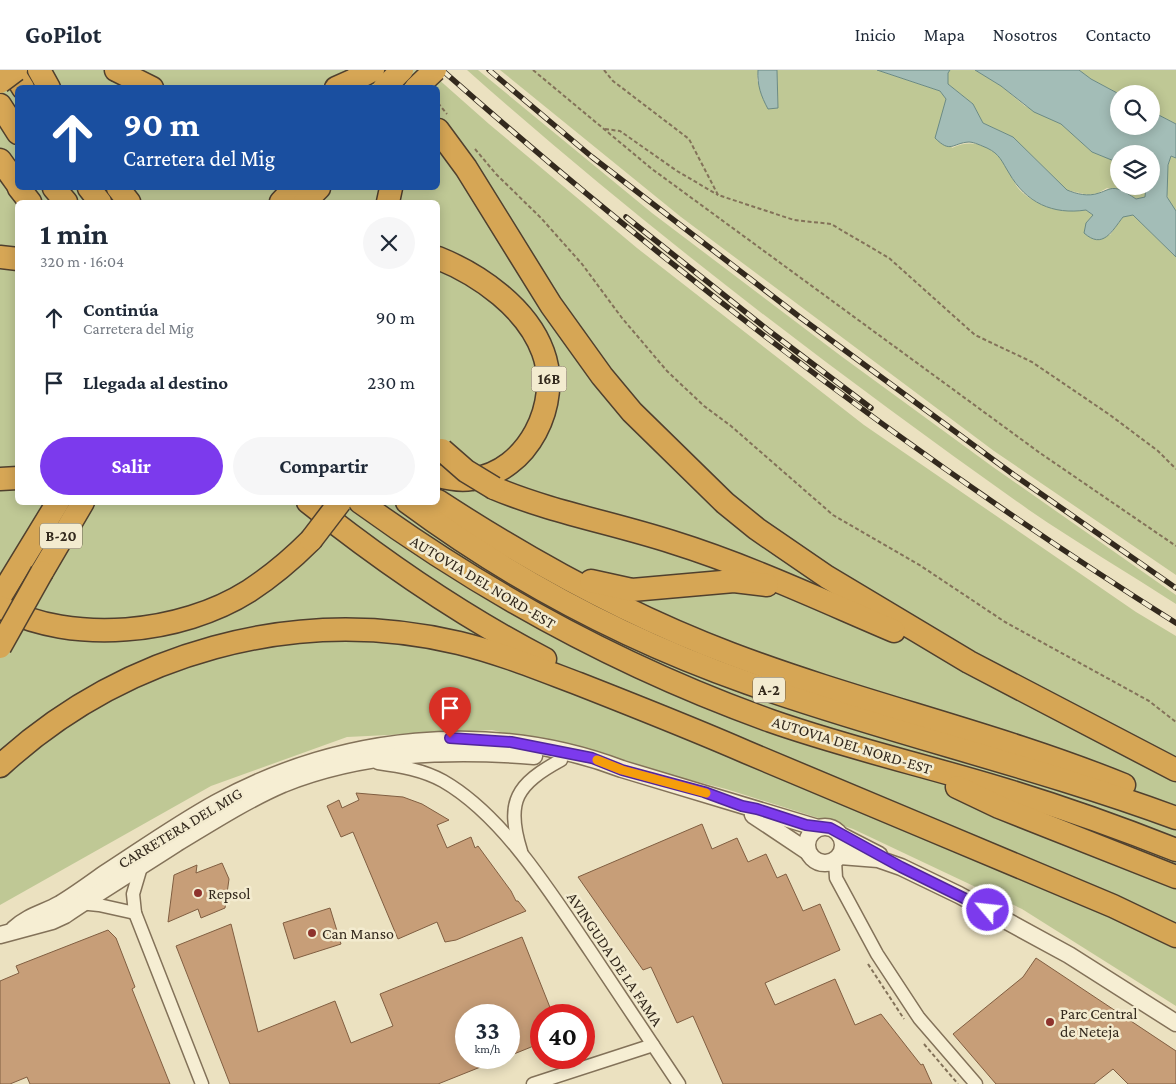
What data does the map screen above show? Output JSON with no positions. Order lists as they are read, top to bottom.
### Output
{
  "streets": {
    "highway": [
      "16B",
      "B-20",
      "AUTOVIA DEL NORD-EST",
      "A-2"
    ],
    "street": ["CARRETERA DEL MIG", "AVINGUDA DE LA FAMA"]
  },
  "places": ["Repsol", "Can Manso", "Parc Central de Neteja"],
  "page": {
    "header": "GoPilot",
    "nav": [
      "Inicio",
      "Mapa",
      "Nosotros",
      "Contacto"
    ],
    "turn": ["90 m", "Carretera del Mig"],
    "heading": ["1 min", "320 m · 16:04"],
    "list": [
      {
        "name": "Continúa",
        "note": "Carretera del Mig",
        "value": "90 m"
      },
      {
        "name": "Llegada al destino",
        "value": "230 m"
      }
    ],
    "buttons": ["Salir", "Compartir"],
    "speed": "33 km/h",
    "limit": "40"
  }
}
